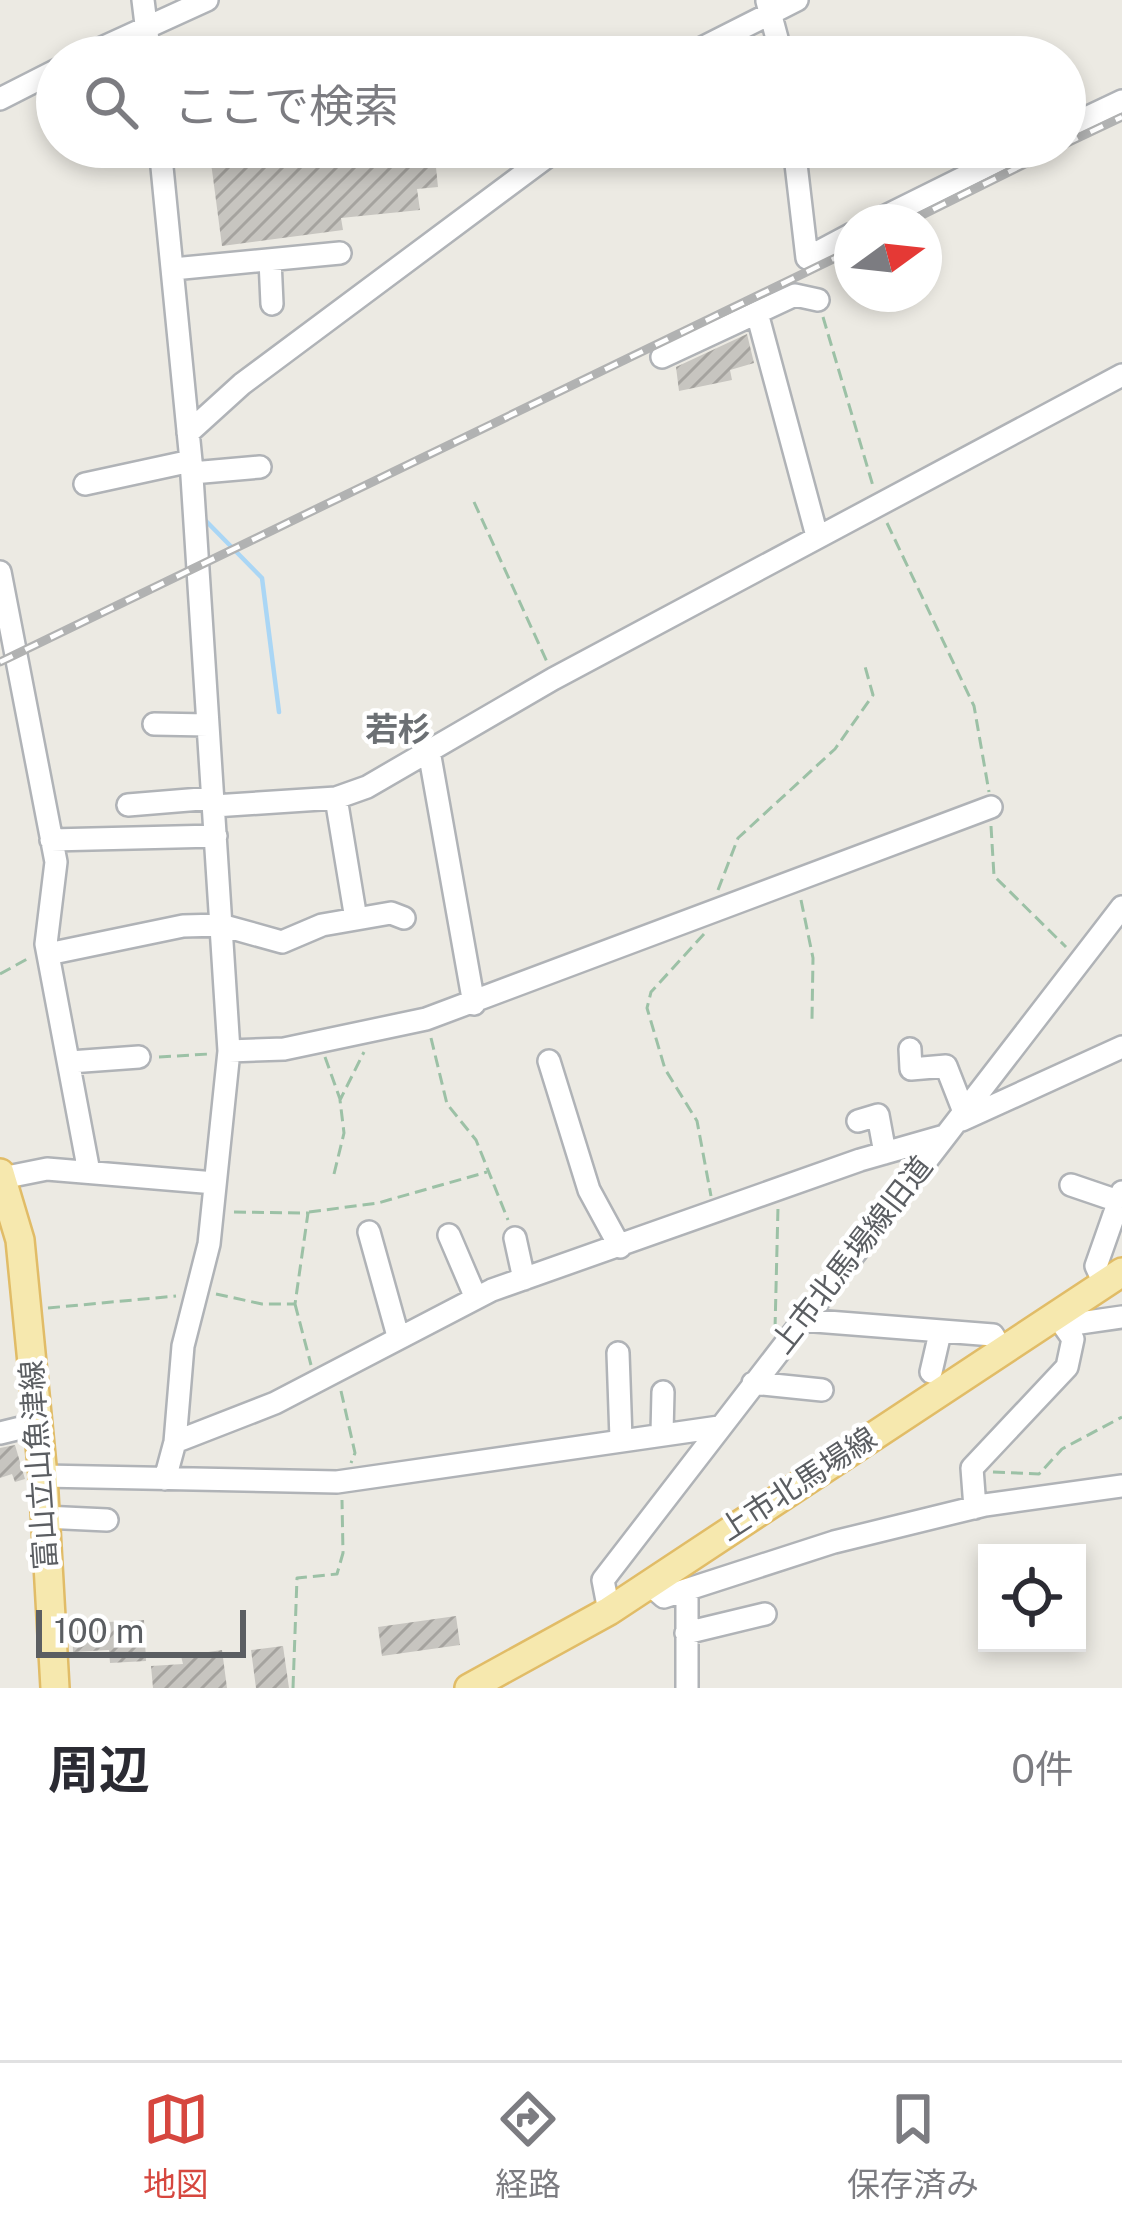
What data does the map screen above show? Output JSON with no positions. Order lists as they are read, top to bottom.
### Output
{
  "streets": {
    "main road": ["富山立山魚津線", "上市北馬場線"],
    "street": ["上市北馬場線旧道"]
  },
  "crossings": [
    ["上市北馬場線旧道", "上市北馬場線"]
  ],
  "districts": ["若杉"],
  "scale_bar": "100 m",
  "north": "right",
  "page": {
    "search": "ここで検索",
    "scale": "100 m",
    "heading": ["周辺", "0件"],
    "nav": ["地図", "経路", "保存済み"]
  }
}
